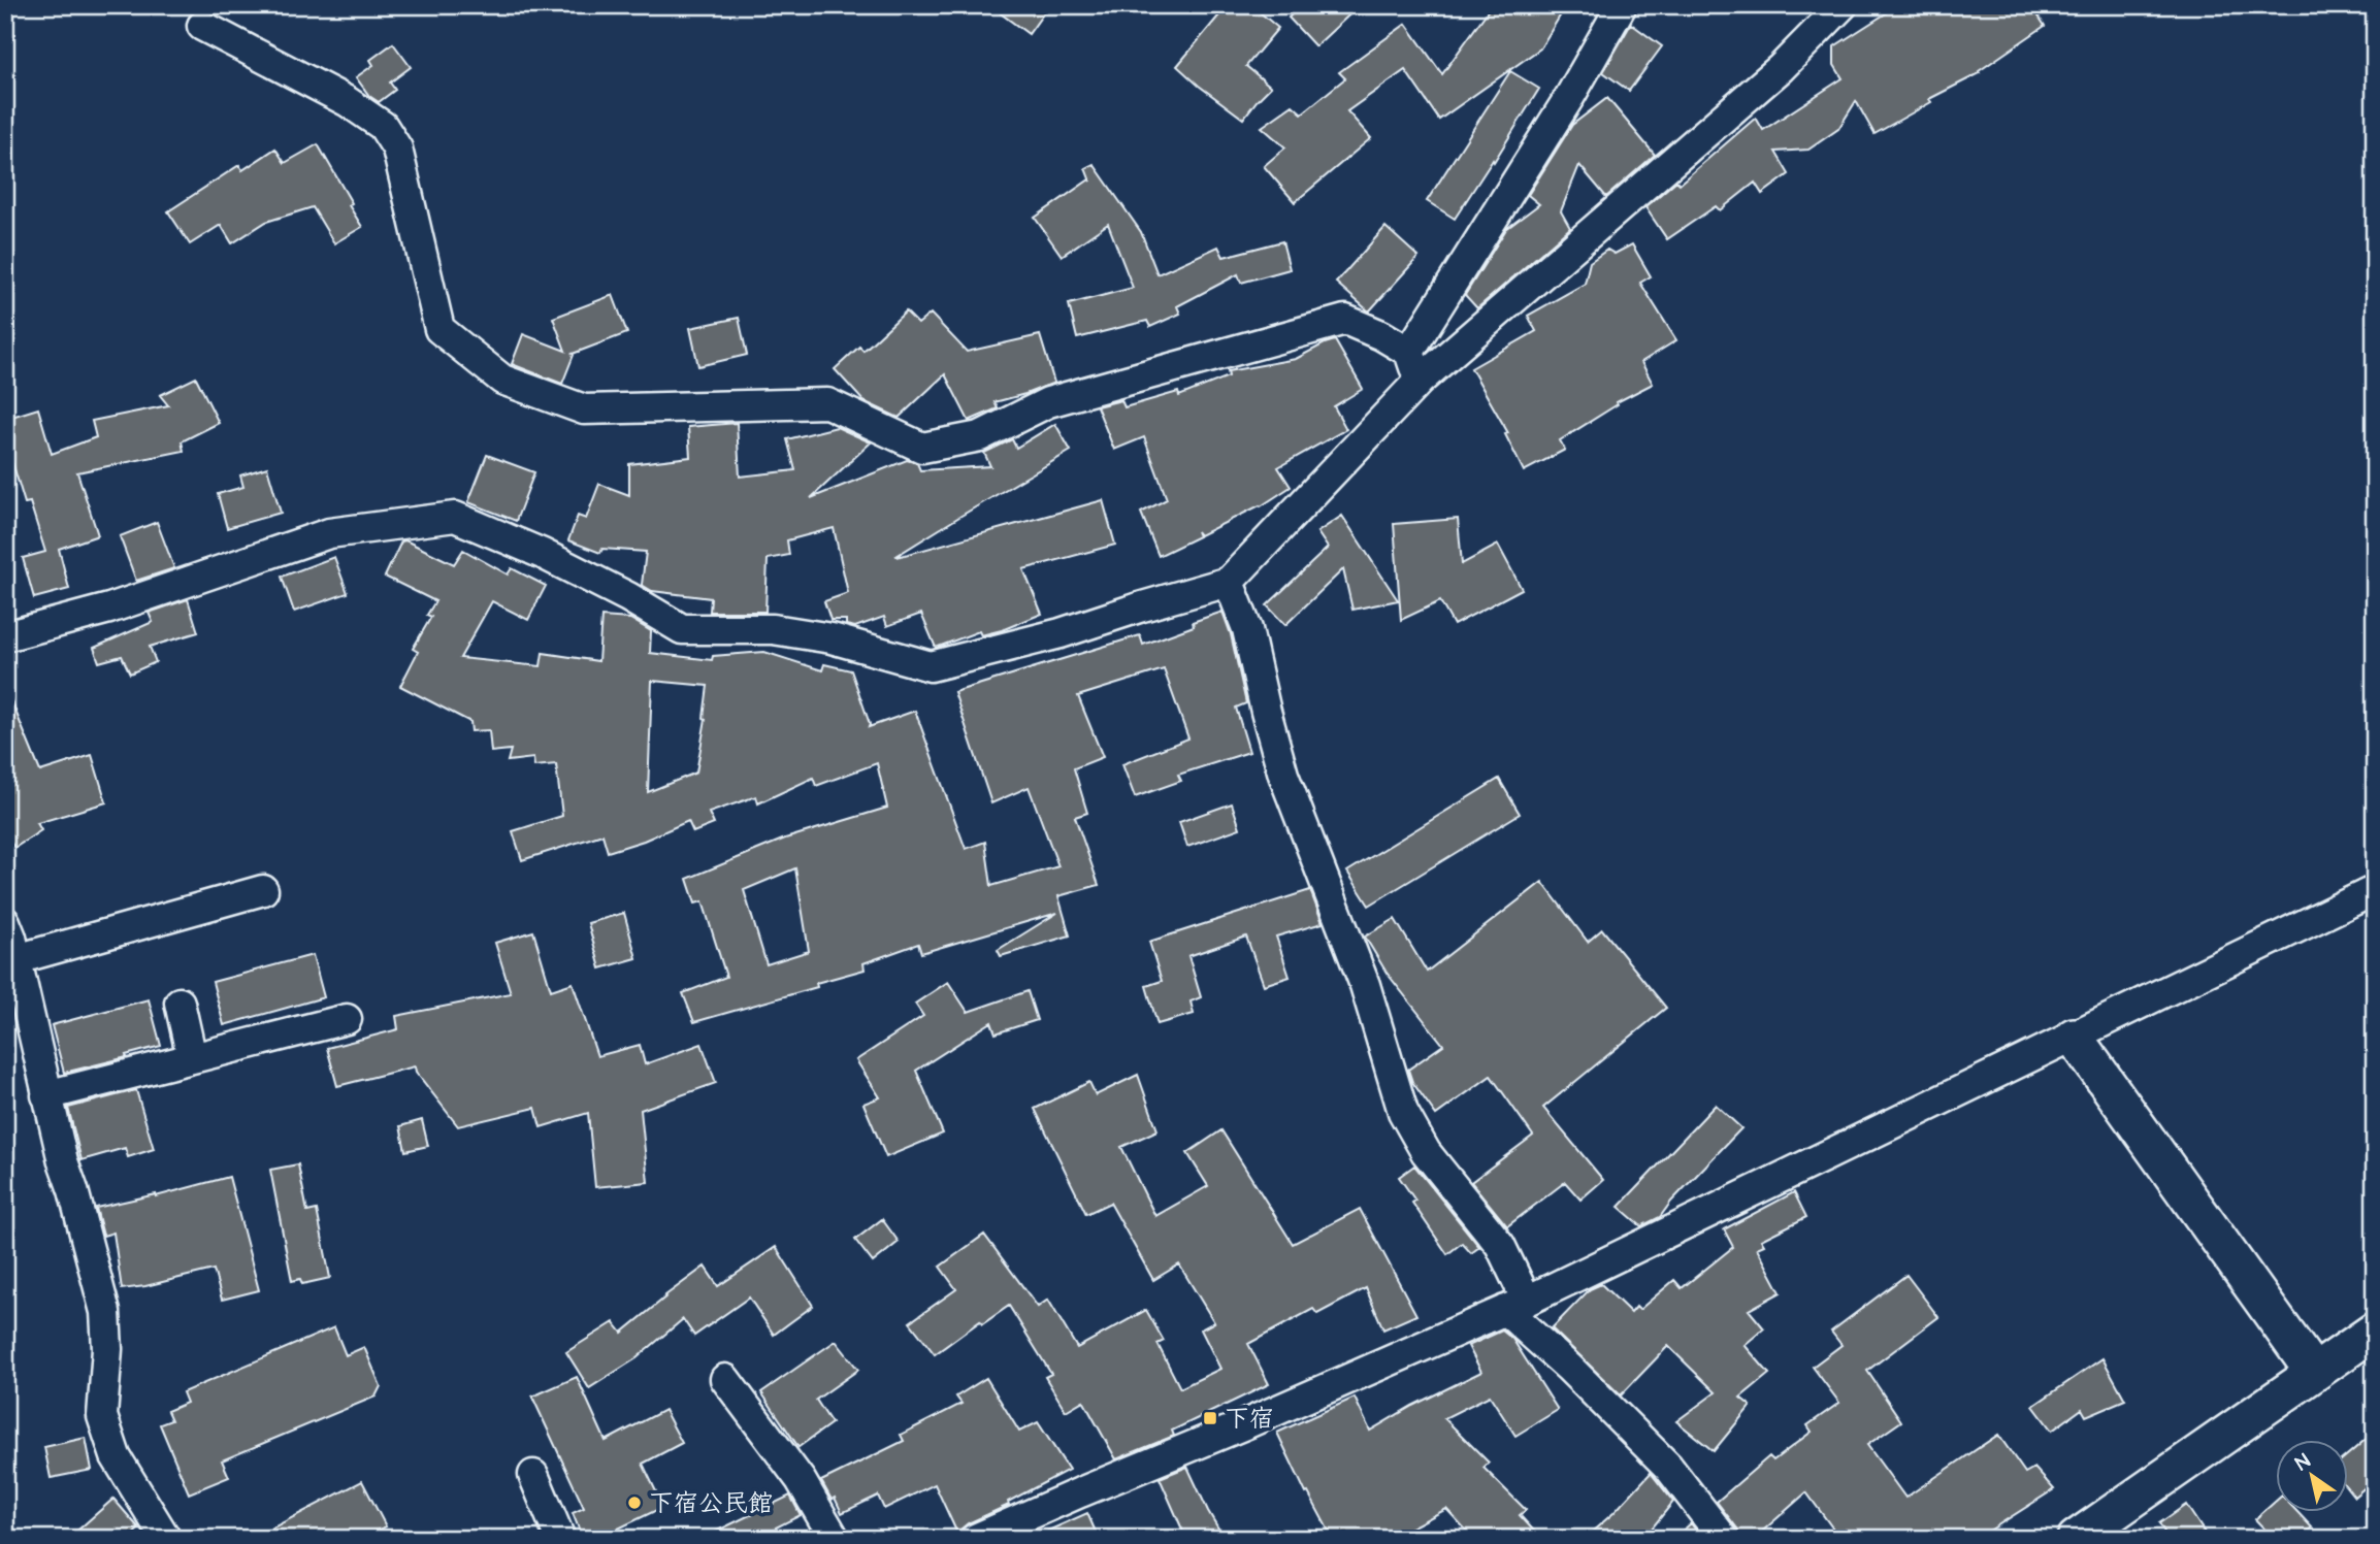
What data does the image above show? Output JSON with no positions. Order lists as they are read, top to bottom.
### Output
{
  "places": {
    "transit": ["下宿"],
    "other": ["下宿公民館"]
  },
  "north": "top left"
}
